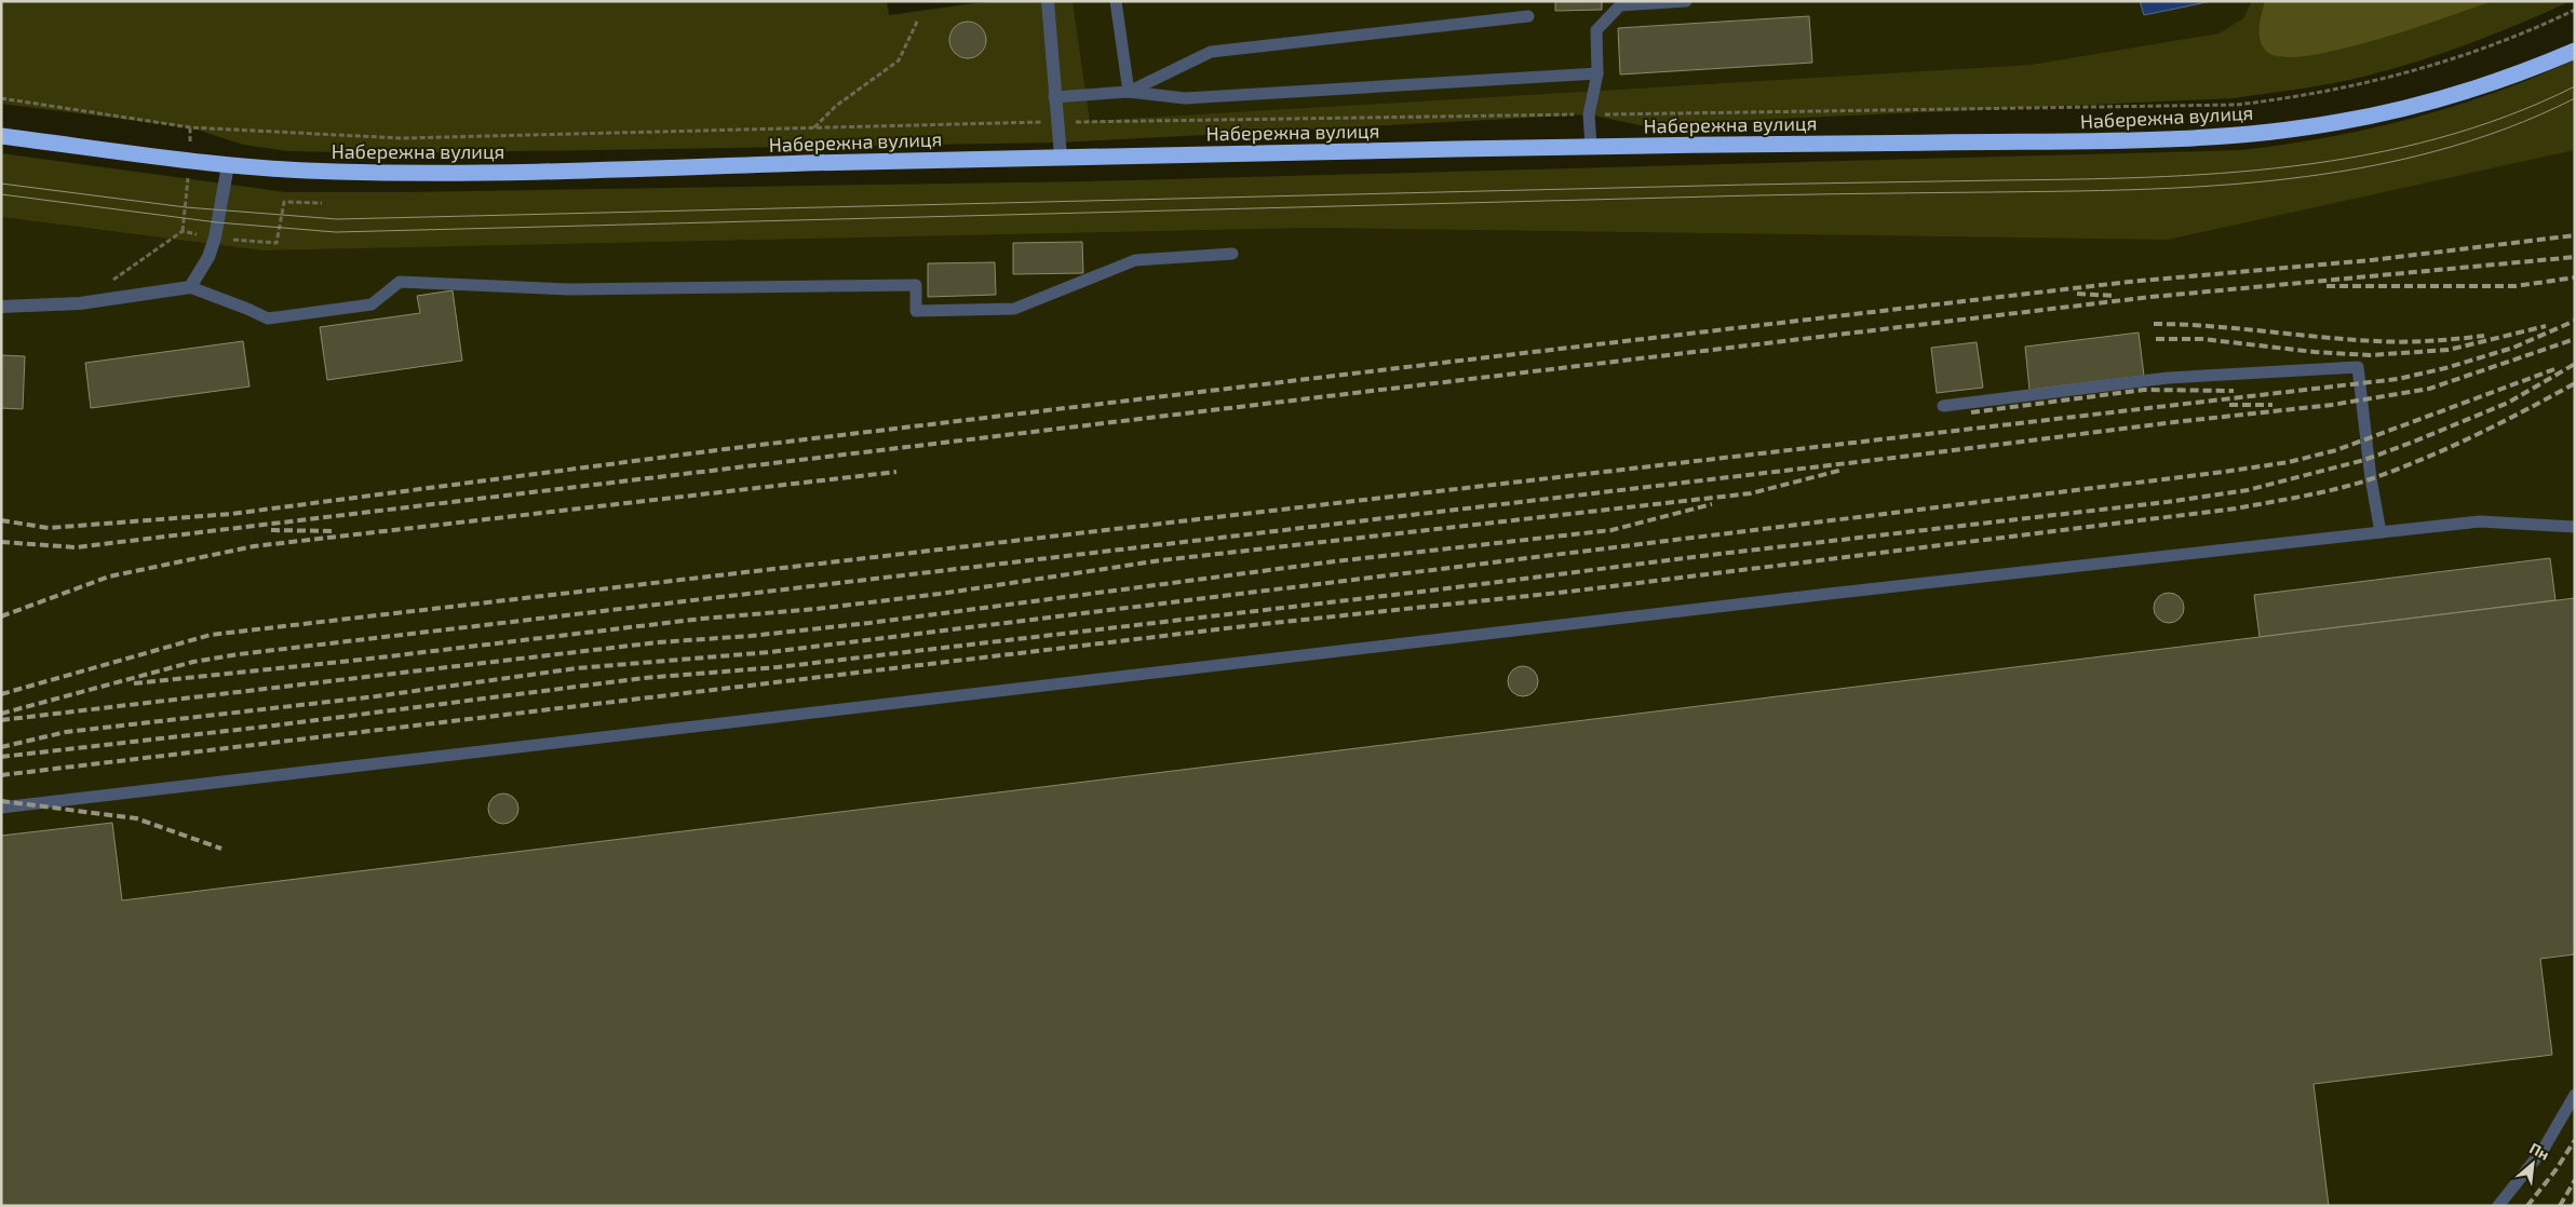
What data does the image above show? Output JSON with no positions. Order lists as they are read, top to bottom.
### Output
{
  "streets": {
    "highway": ["Набережна вулиця"]
  },
  "north": "top right"
}
